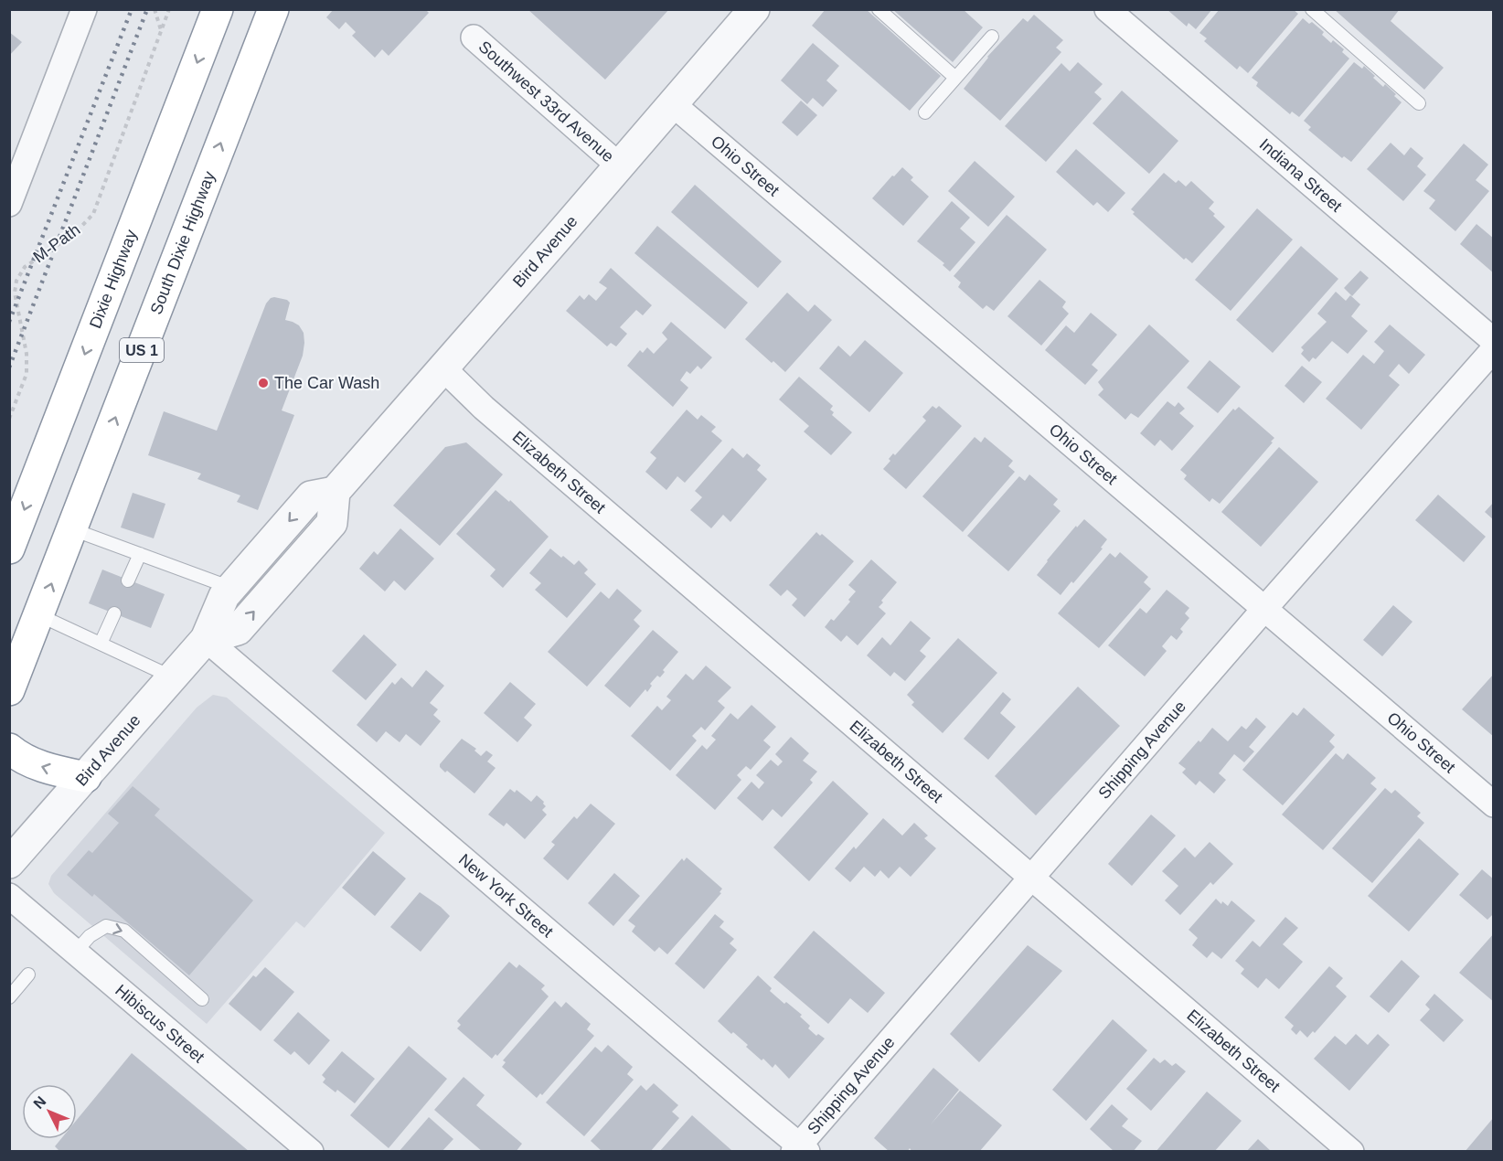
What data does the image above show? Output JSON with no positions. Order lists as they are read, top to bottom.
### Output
{
  "streets": {
    "highway": ["South Dixie Highway", "Dixie Highway", "US 1"],
    "street": [
      "Southwest 33rd Avenue",
      "Ohio Street",
      "Indiana Street",
      "Bird Avenue",
      "Elizabeth Street",
      "Shipping Avenue",
      "New York Street",
      "Hibiscus Street"
    ],
    "path": ["M-Path"]
  },
  "crossings": [
    ["Southwest 33rd Avenue", "Bird Avenue"],
    ["Ohio Street", "Bird Avenue"],
    ["Ohio Street", "Shipping Avenue"],
    ["Bird Avenue", "Elizabeth Street"],
    ["Bird Avenue", "New York Street"],
    ["Elizabeth Street", "Shipping Avenue"],
    ["Shipping Avenue", "New York Street"]
  ],
  "one_way": ["South Dixie Highway", "Dixie Highway"],
  "places": ["The Car Wash"],
  "north": "top left"
}
